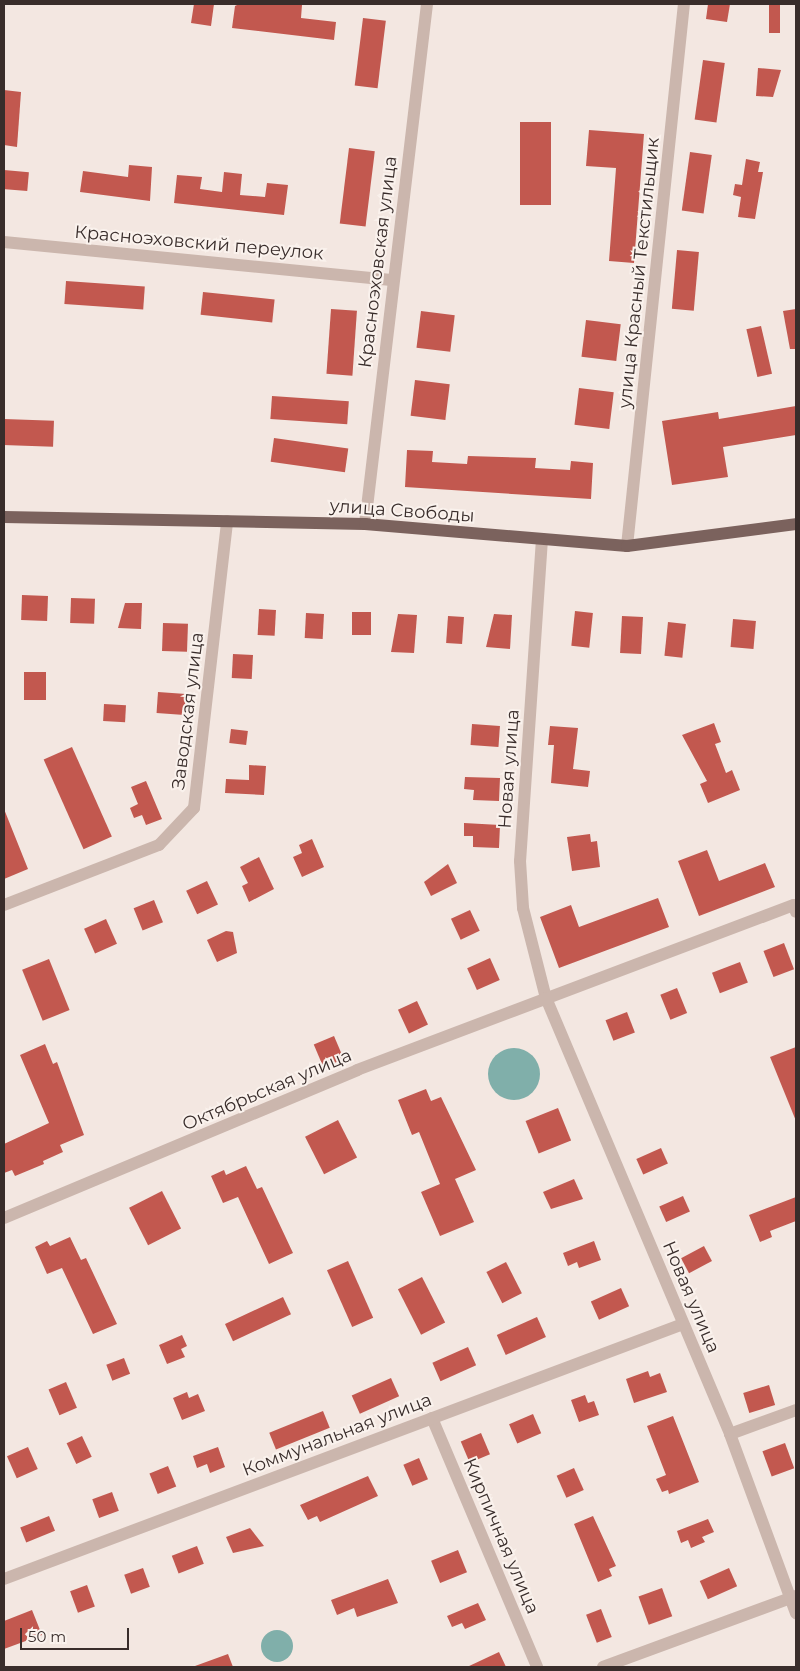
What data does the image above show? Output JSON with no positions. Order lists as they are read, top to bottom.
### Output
{
  "streets": {
    "main road": ["улица Свободы"],
    "street": [
      "Красноэховский переулок",
      "Красноэховская улица",
      "улица Красный Текстильщик",
      "Заводская улица",
      "Новая улица",
      "Октябрьская улица",
      "Коммунальная улица",
      "Кирпичная улица"
    ]
  },
  "crossings": [
    ["Красноэховский переулок", "Красноэховская улица"],
    ["Красноэховская улица", "улица Свободы"],
    ["улица Красный Текстильщик", "улица Свободы"],
    ["улица Свободы", "Заводская улица"],
    ["улица Свободы", "Новая улица"],
    ["Новая улица", "Октябрьская улица"],
    ["Новая улица", "Коммунальная улица"],
    ["Коммунальная улица", "Кирпичная улица"]
  ],
  "scale_bar": "50 m"
}
